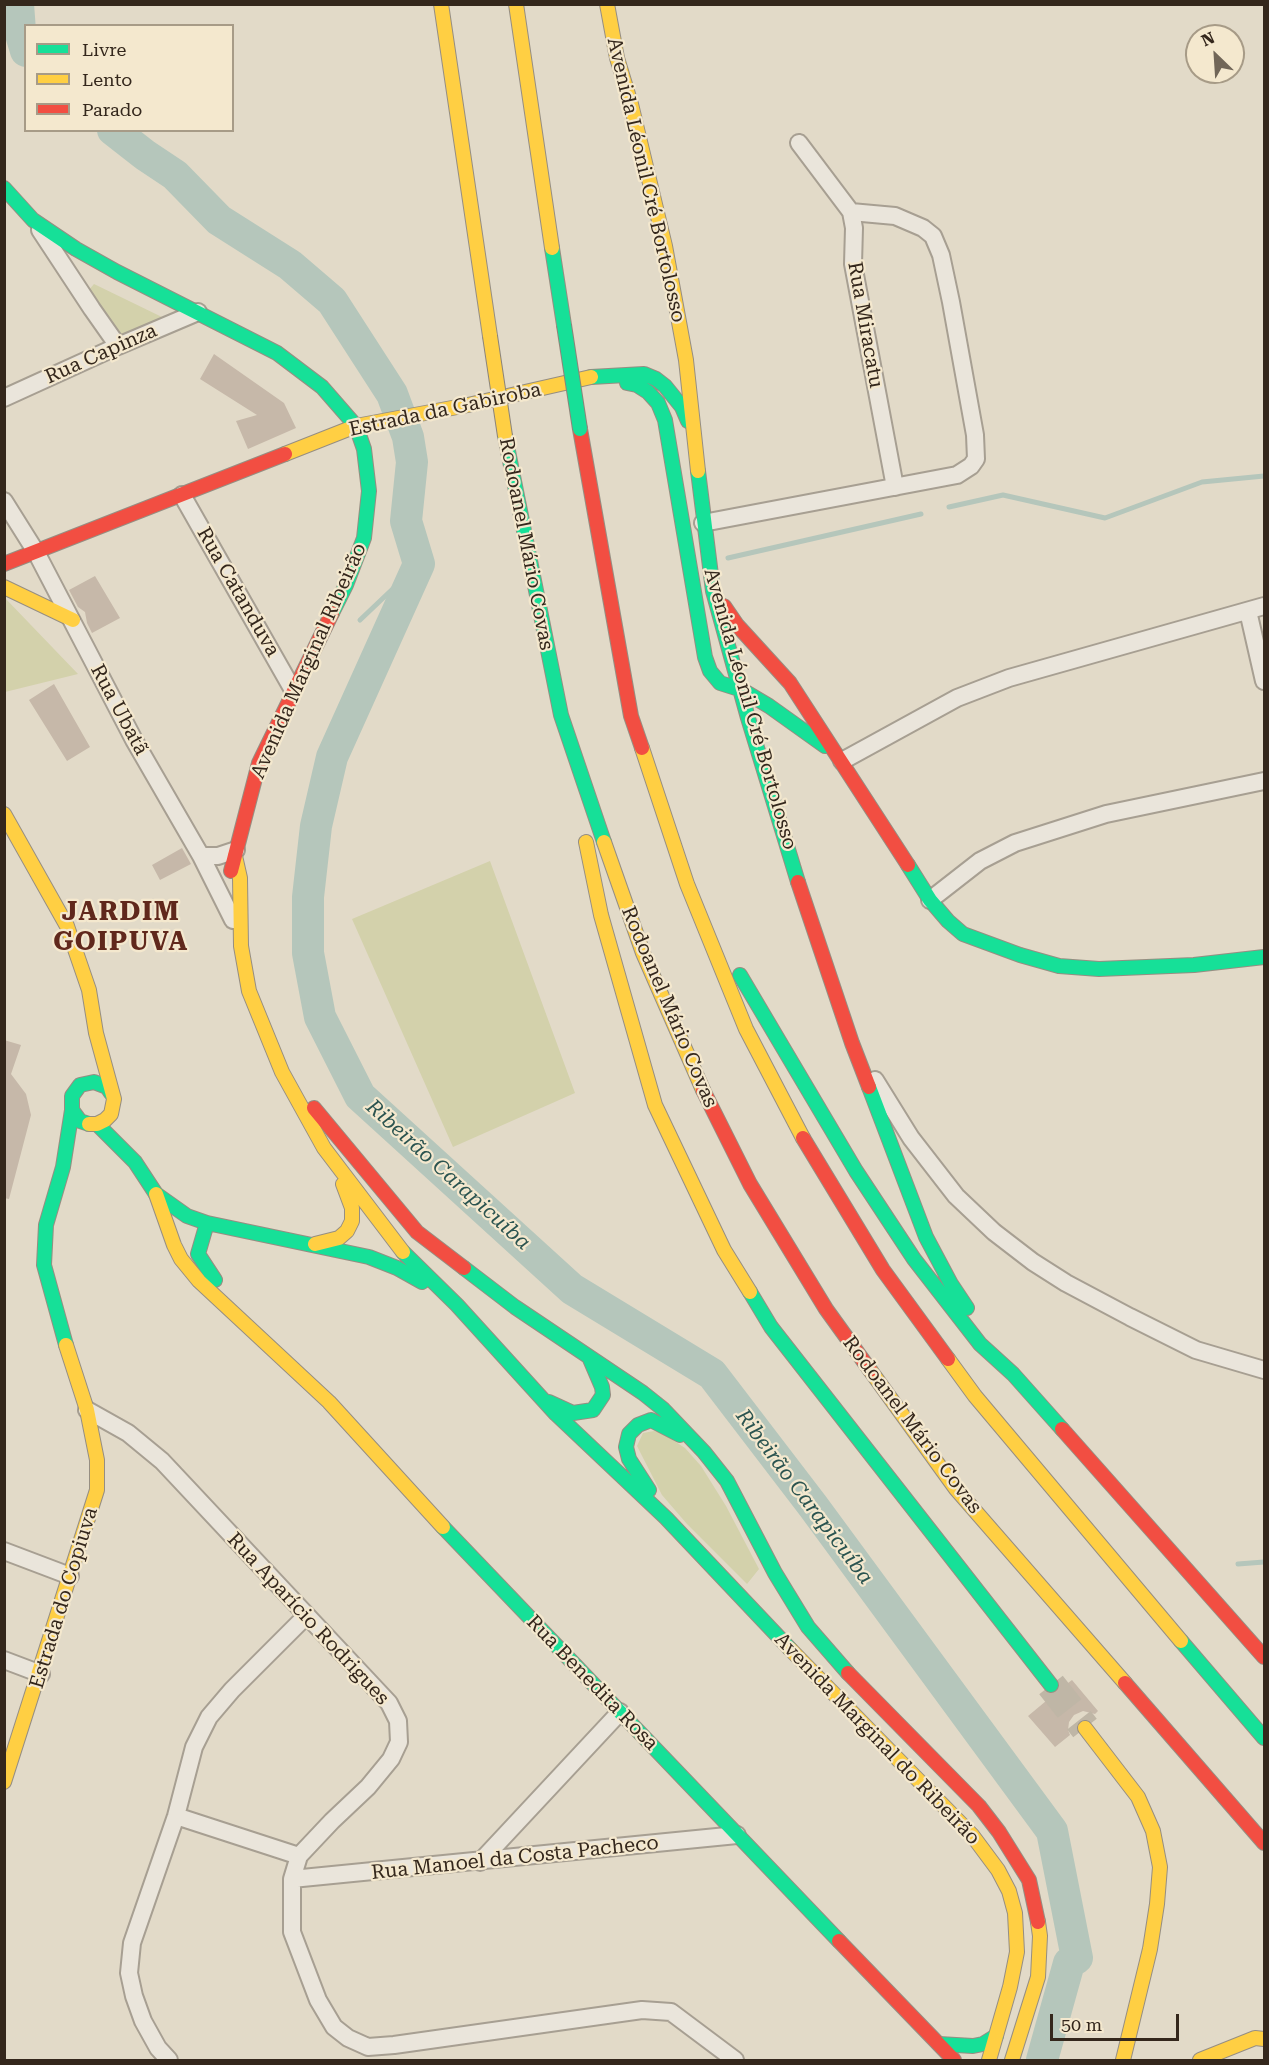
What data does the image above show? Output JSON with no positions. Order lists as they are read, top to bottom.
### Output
{
  "streets": {
    "main road": [
      "Avenida Léonil Cré Bortolosso",
      "Estrada da Gabiroba",
      "Rodoanel Mário Covas",
      "Avenida Marginal Ribeirão",
      "Estrada do Copiuva",
      "Rua Benedita Rosa",
      "Avenida Marginal do Ribeirão"
    ],
    "street": [
      "Rua Miracatu",
      "Rua Capinza",
      "Rua Catanduva",
      "Rua Ubatã",
      "Rua Aparício Rodrigues",
      "Rua Manoel da Costa Pacheco"
    ]
  },
  "crossings": [
    ["Avenida Léonil Cré Bortolosso", "Estrada da Gabiroba"],
    ["Rua Capinza", "Avenida Marginal Ribeirão"],
    ["Estrada da Gabiroba", "Rua Catanduva"],
    ["Estrada da Gabiroba", "Avenida Marginal Ribeirão"],
    ["Estrada da Gabiroba", "Rua Ubatã"],
    ["Rua Catanduva", "Avenida Marginal Ribeirão"],
    ["Avenida Marginal Ribeirão", "Rua Ubatã"],
    ["Estrada do Copiuva", "Rua Aparício Rodrigues"],
    ["Rua Aparício Rodrigues", "Rua Manoel da Costa Pacheco"],
    ["Rua Benedita Rosa", "Rua Manoel da Costa Pacheco"]
  ],
  "districts": ["JARDIM GOIPUVA"],
  "water": ["Ribeirão Carapicuíba"],
  "legend": ["Livre", "Lento", "Parado"],
  "scale_bar": "50 m",
  "north": "top left"
}
